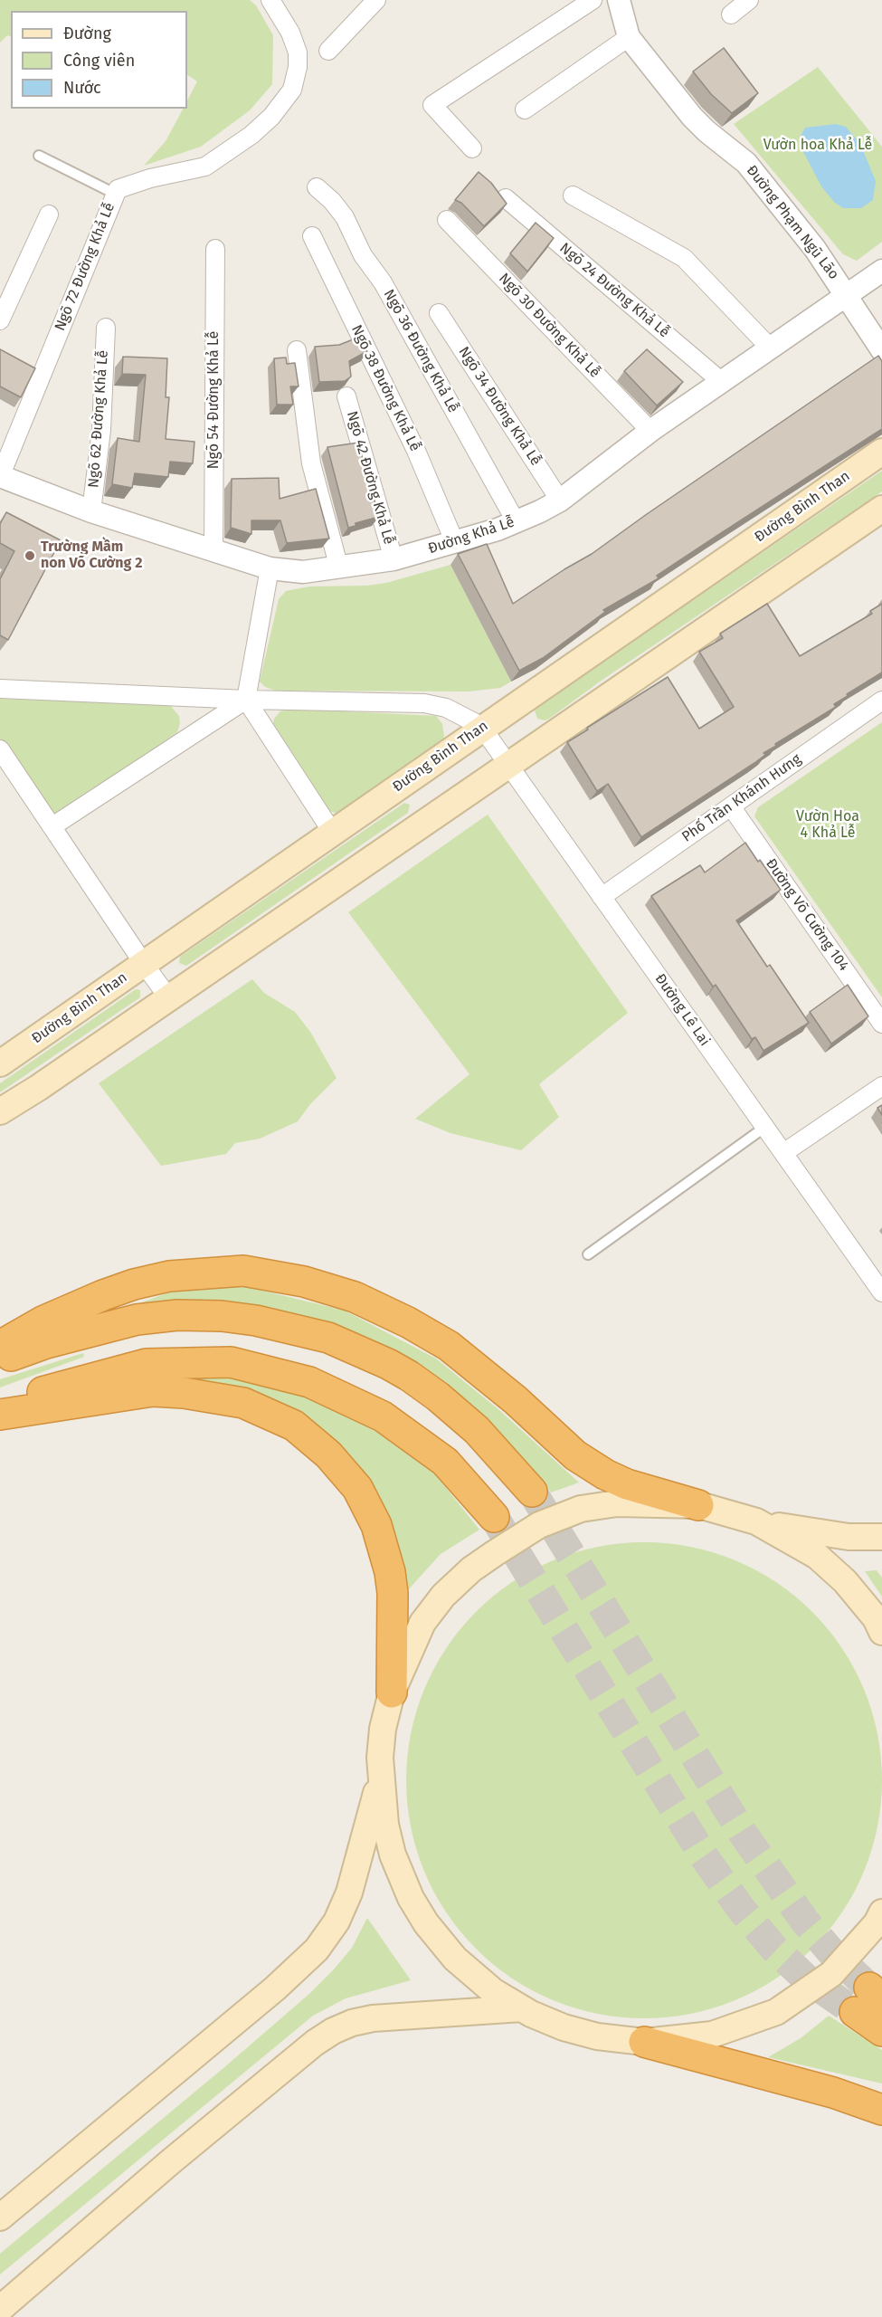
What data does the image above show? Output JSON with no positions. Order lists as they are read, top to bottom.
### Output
{
  "streets": {
    "main road": ["Đường Bình Than"],
    "street": [
      "Đường Phạm Ngũ Lão",
      "Ngõ 72 Đường Khả Lễ",
      "Ngõ 24 Đường Khả Lễ",
      "Ngõ 30 Đường Khả Lễ",
      "Ngõ 36 Đường Khả Lễ",
      "Ngõ 38 Đường Khả Lễ",
      "Ngõ 54 Đường Khả Lễ",
      "Ngõ 34 Đường Khả Lễ",
      "Ngõ 62 Đường Khả Lễ",
      "Ngõ 42 Đường Khả Lễ",
      "Đường Khả Lễ",
      "Phố Trần Khánh Hưng",
      "Đường Võ Cường 104",
      "Đường Lê Lai"
    ]
  },
  "crossings": [
    ["Đường Phạm Ngũ Lão", "Đường Khả Lễ"],
    ["Ngõ 72 Đường Khả Lễ", "Đường Khả Lễ"],
    ["Ngõ 24 Đường Khả Lễ", "Đường Khả Lễ"],
    ["Ngõ 30 Đường Khả Lễ", "Đường Khả Lễ"],
    ["Ngõ 36 Đường Khả Lễ", "Đường Khả Lễ"],
    ["Ngõ 38 Đường Khả Lễ", "Đường Khả Lễ"],
    ["Ngõ 54 Đường Khả Lễ", "Đường Khả Lễ"],
    ["Ngõ 34 Đường Khả Lễ", "Đường Khả Lễ"],
    ["Ngõ 62 Đường Khả Lễ", "Đường Khả Lễ"],
    ["Ngõ 42 Đường Khả Lễ", "Đường Khả Lễ"],
    ["Đường Bình Than", "Đường Lê Lai"],
    ["Phố Trần Khánh Hưng", "Đường Võ Cường 104"],
    ["Phố Trần Khánh Hưng", "Đường Lê Lai"]
  ],
  "parks": ["Vườn hoa Khả Lễ", "Vườn Hoa 4 Khả Lễ"],
  "places": ["Trường Mầm non Võ Cường 2"],
  "legend": ["Đường", "Công viên", "Nước"]
}
